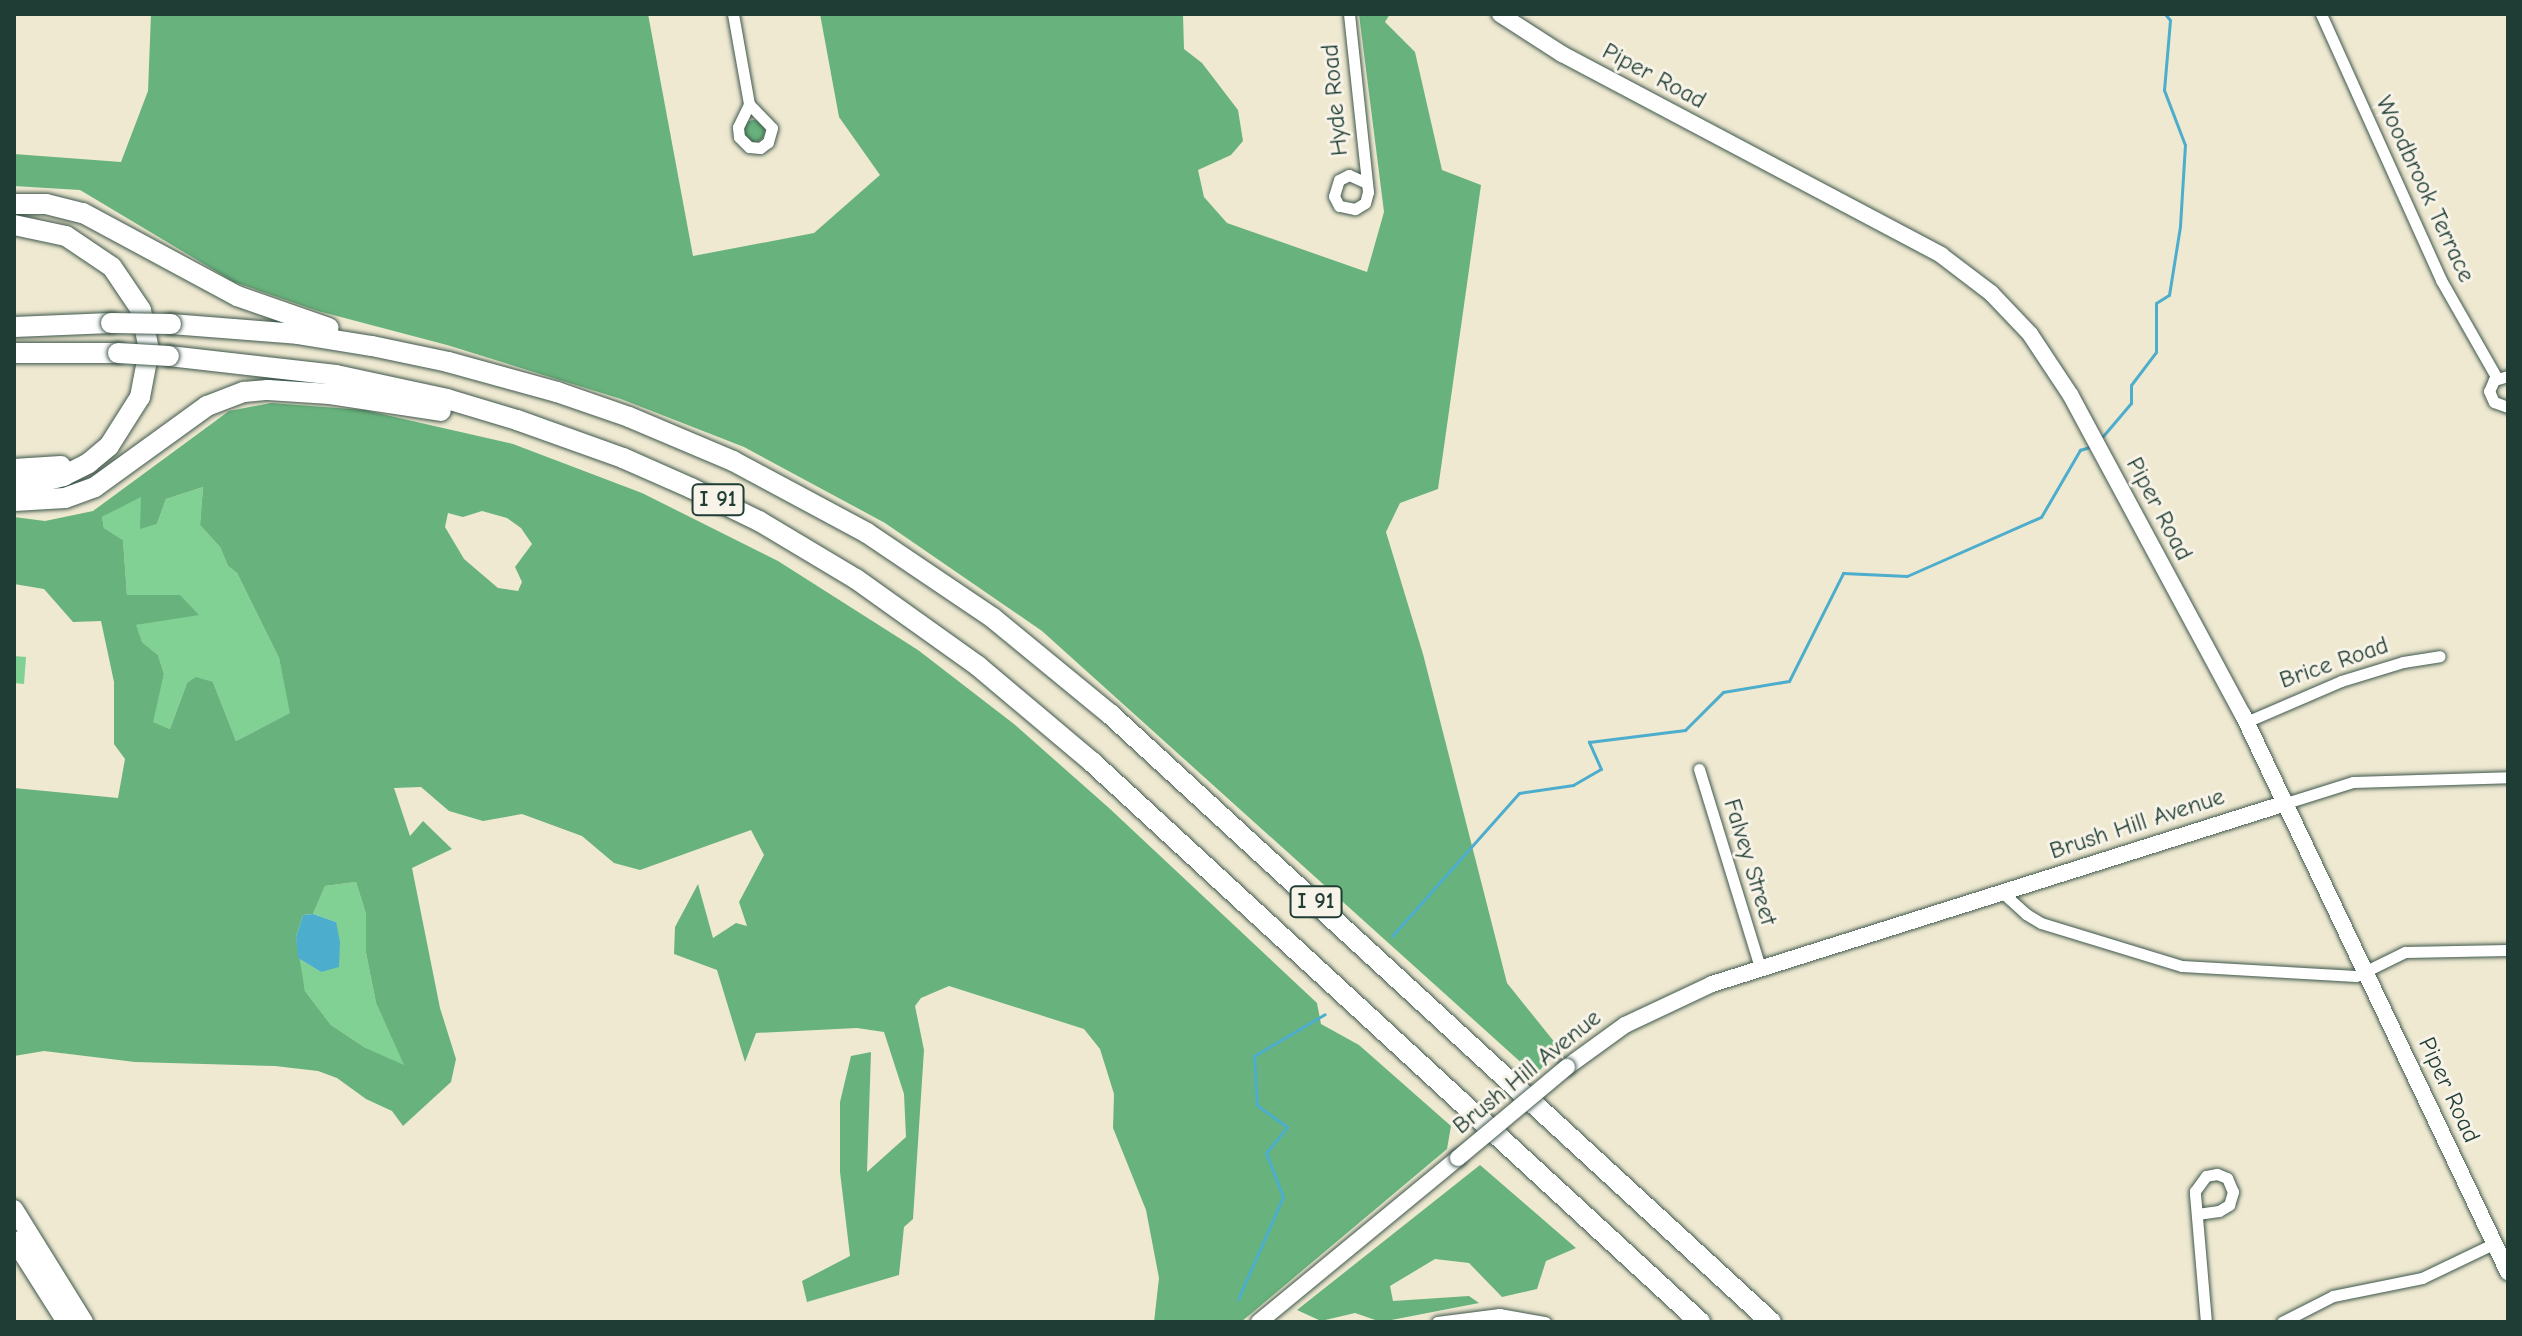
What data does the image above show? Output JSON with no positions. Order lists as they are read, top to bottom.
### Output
{
  "streets": {
    "highway": ["I 91"],
    "street": [
      "Piper Road",
      "Hyde Road",
      "Woodbrook Terrace",
      "Brice Road",
      "Brush Hill Avenue",
      "Falvey Street"
    ]
  },
  "crossings": [
    ["Piper Road", "Brice Road"],
    ["Piper Road", "Brush Hill Avenue"],
    ["Brush Hill Avenue", "Falvey Street"]
  ]
}
